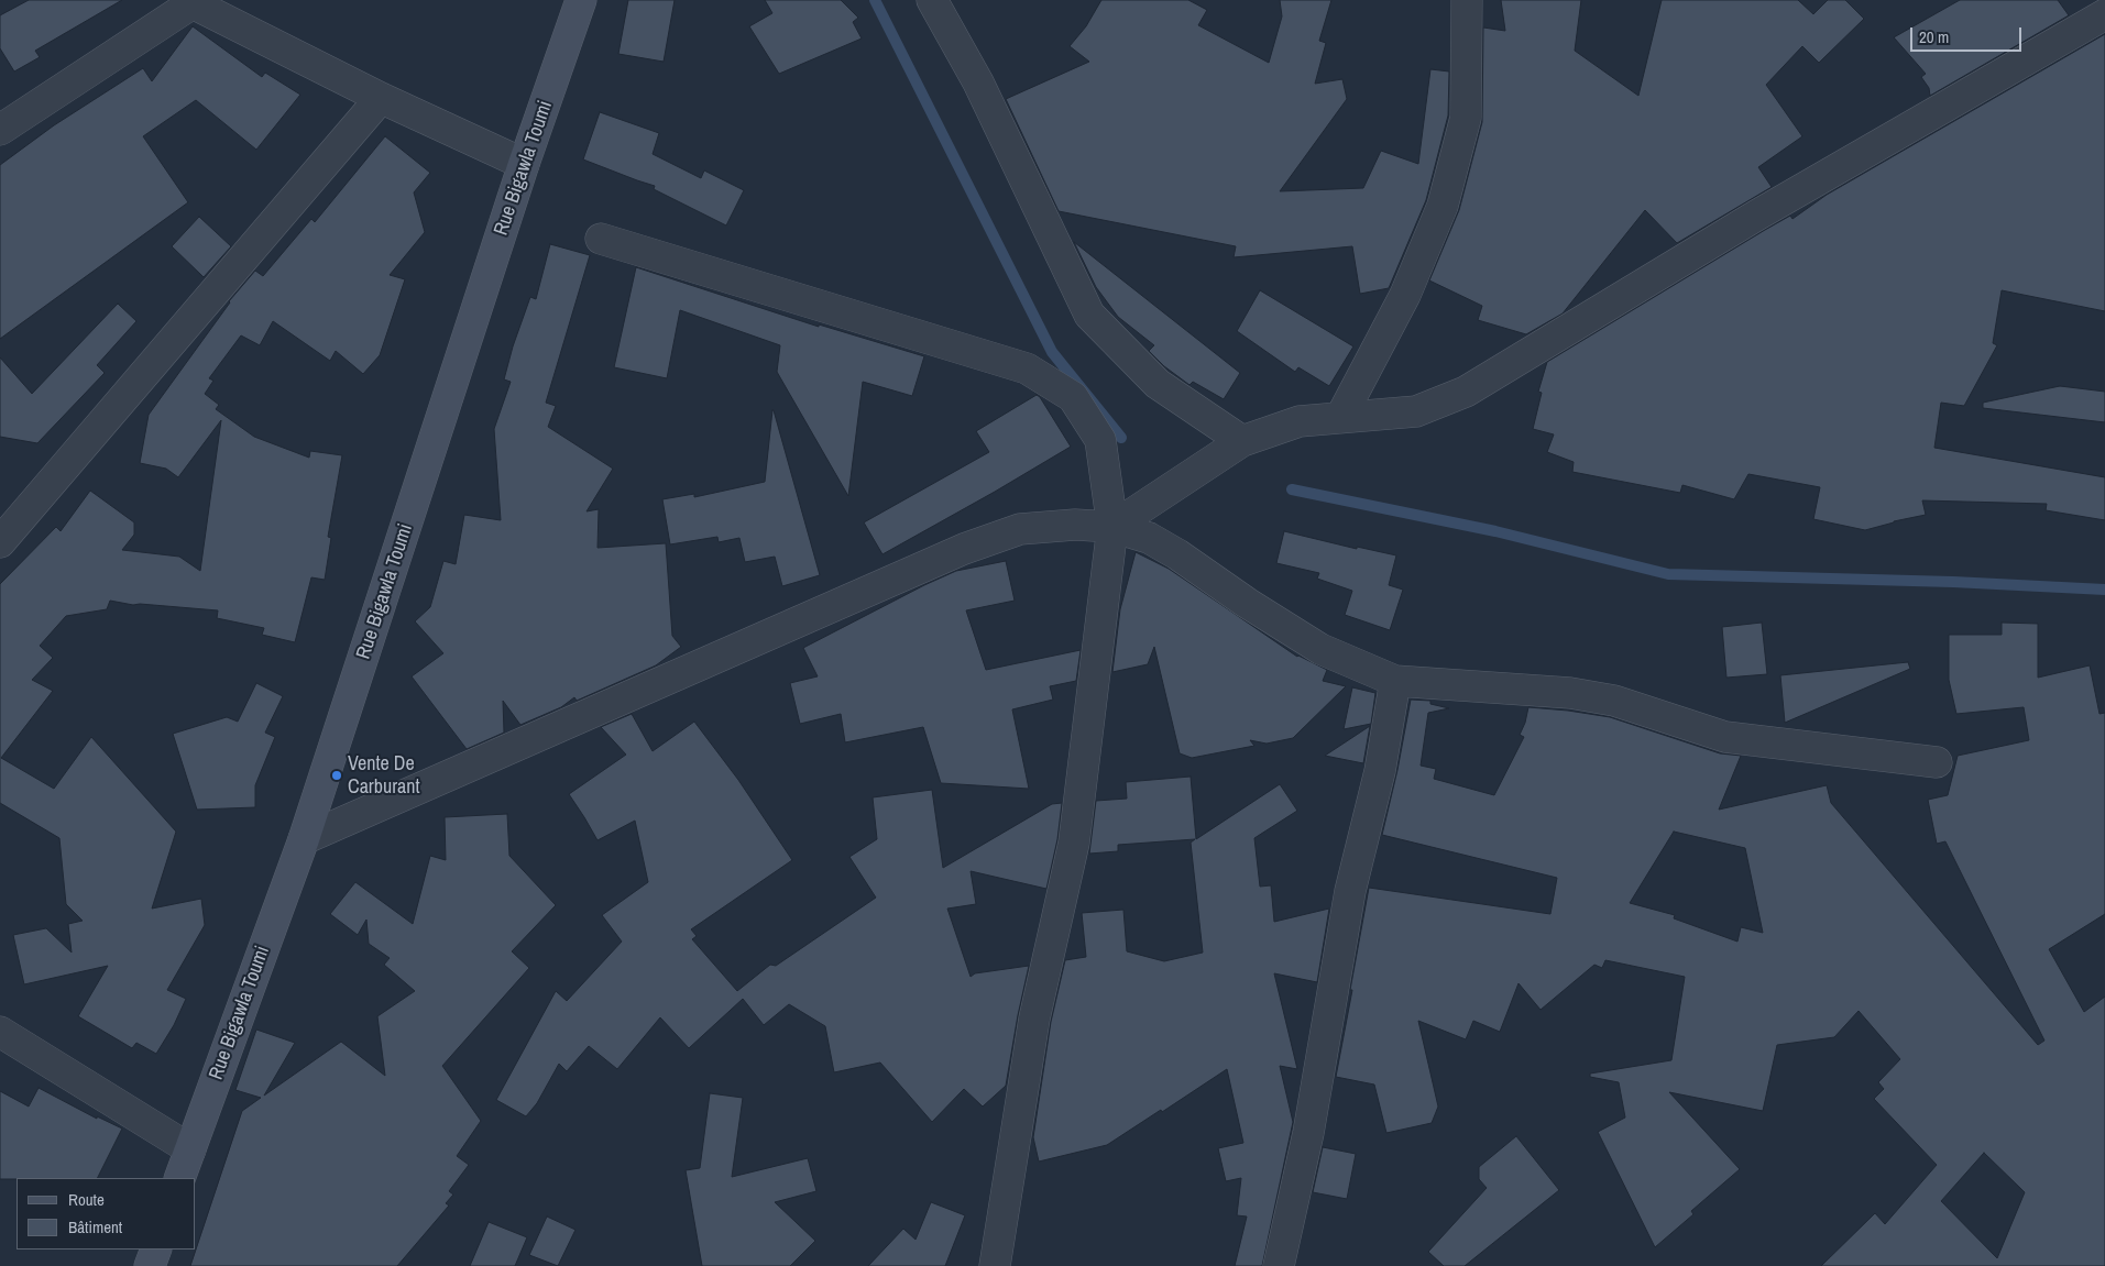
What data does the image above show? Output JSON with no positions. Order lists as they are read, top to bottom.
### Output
{
  "streets": {
    "street": ["Rue Bigawla Toumi"]
  },
  "places": ["Vente De Carburant"],
  "legend": ["Route", "Bâtiment"],
  "scale_bar": "20 m"
}
